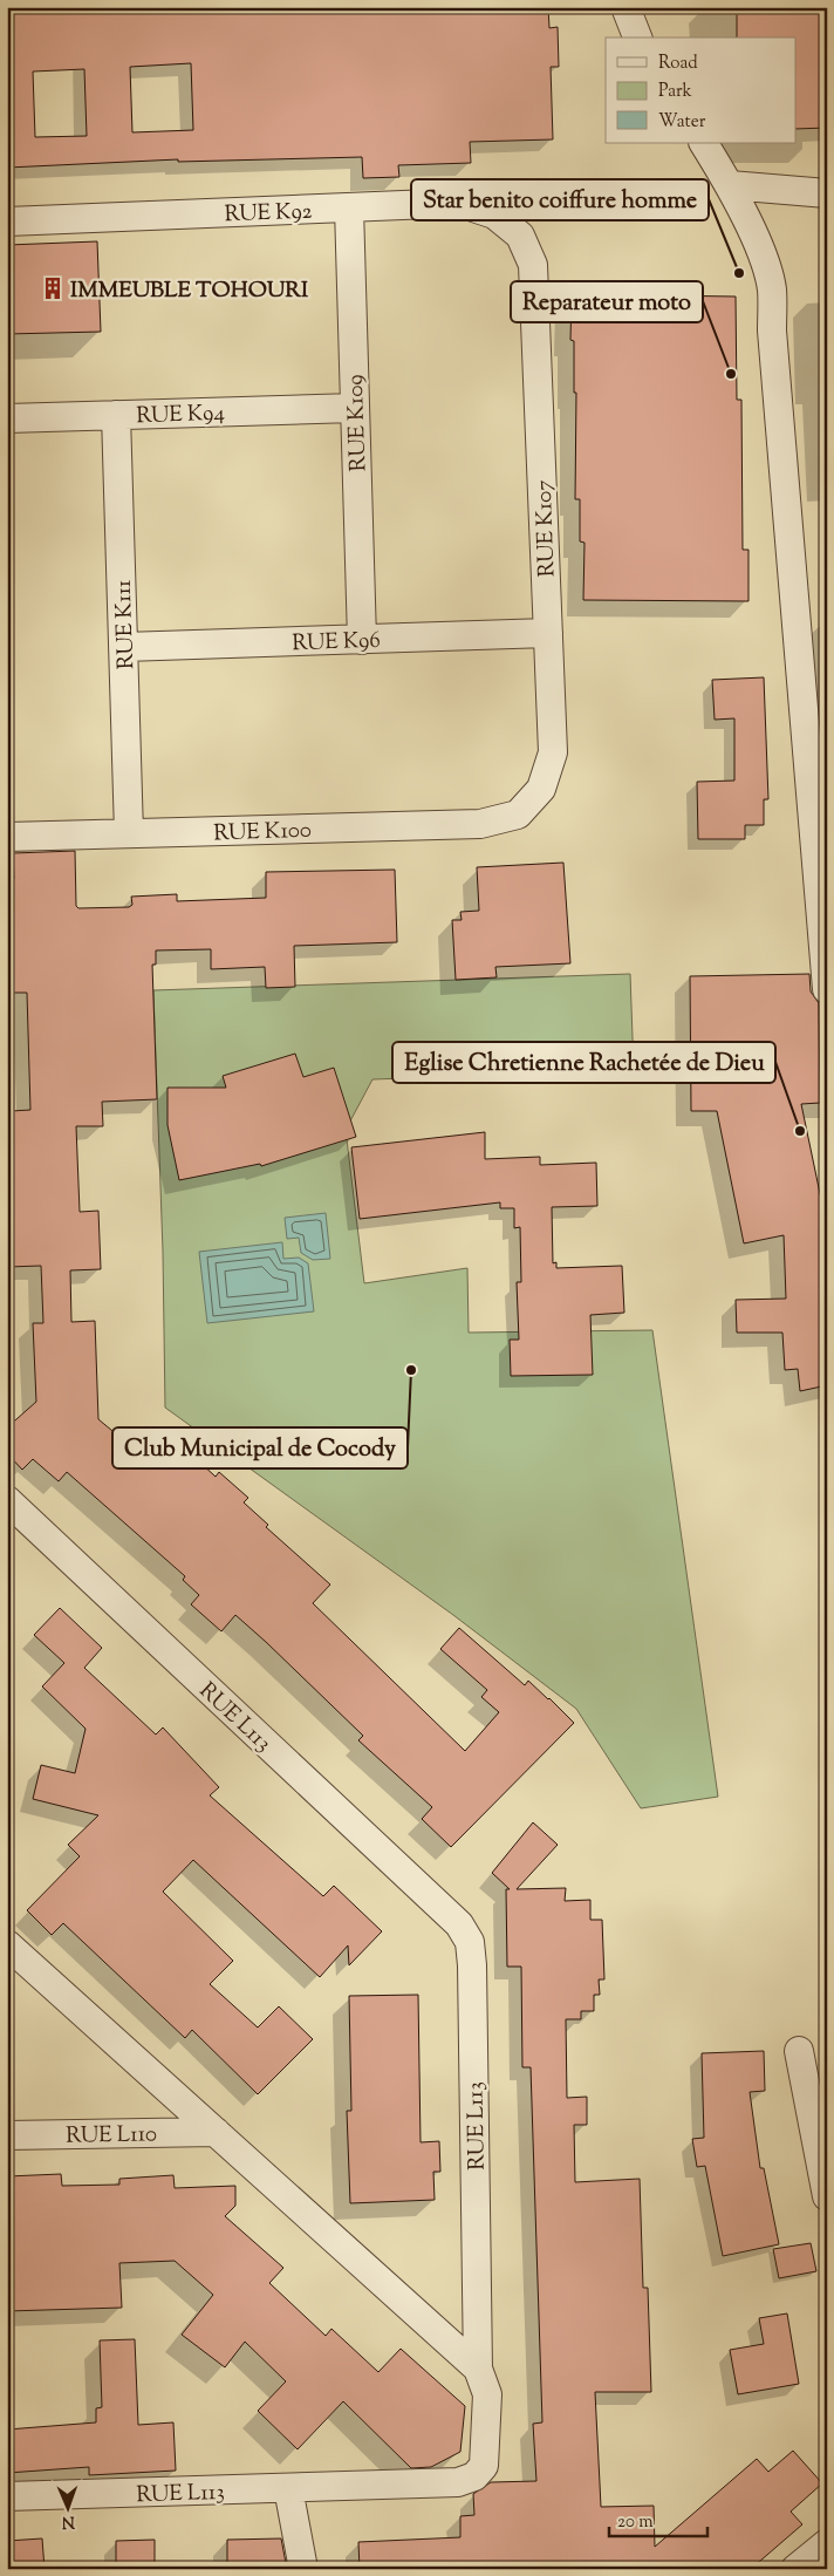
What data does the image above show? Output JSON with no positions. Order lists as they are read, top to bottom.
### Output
{
  "streets": {
    "street": [
      "RUE K92",
      "RUE K94",
      "RUE K109",
      "RUE K107",
      "RUE K111",
      "RUE K96",
      "RUE K100",
      "RUE L113",
      "RUE L110"
    ]
  },
  "crossings": [
    ["RUE K92", "RUE K109"],
    ["RUE K92", "RUE K107"],
    ["RUE K94", "RUE K109"],
    ["RUE K94", "RUE K111"],
    ["RUE K109", "RUE K96"],
    ["RUE K107", "RUE K96"],
    ["RUE K107", "RUE K100"],
    ["RUE K111", "RUE K96"],
    ["RUE K111", "RUE K100"]
  ],
  "places": {
    "other": [
      "Star benito coiffure homme",
      "Reparateur moto",
      "Eglise Chretienne Rachetée de Dieu",
      "Club Municipal de Cocody"
    ],
    "building": ["IMMEUBLE TOHOURI"]
  },
  "legend": ["Road", "Park", "Water"],
  "scale_bar": "20 m",
  "north": "bottom"
}
